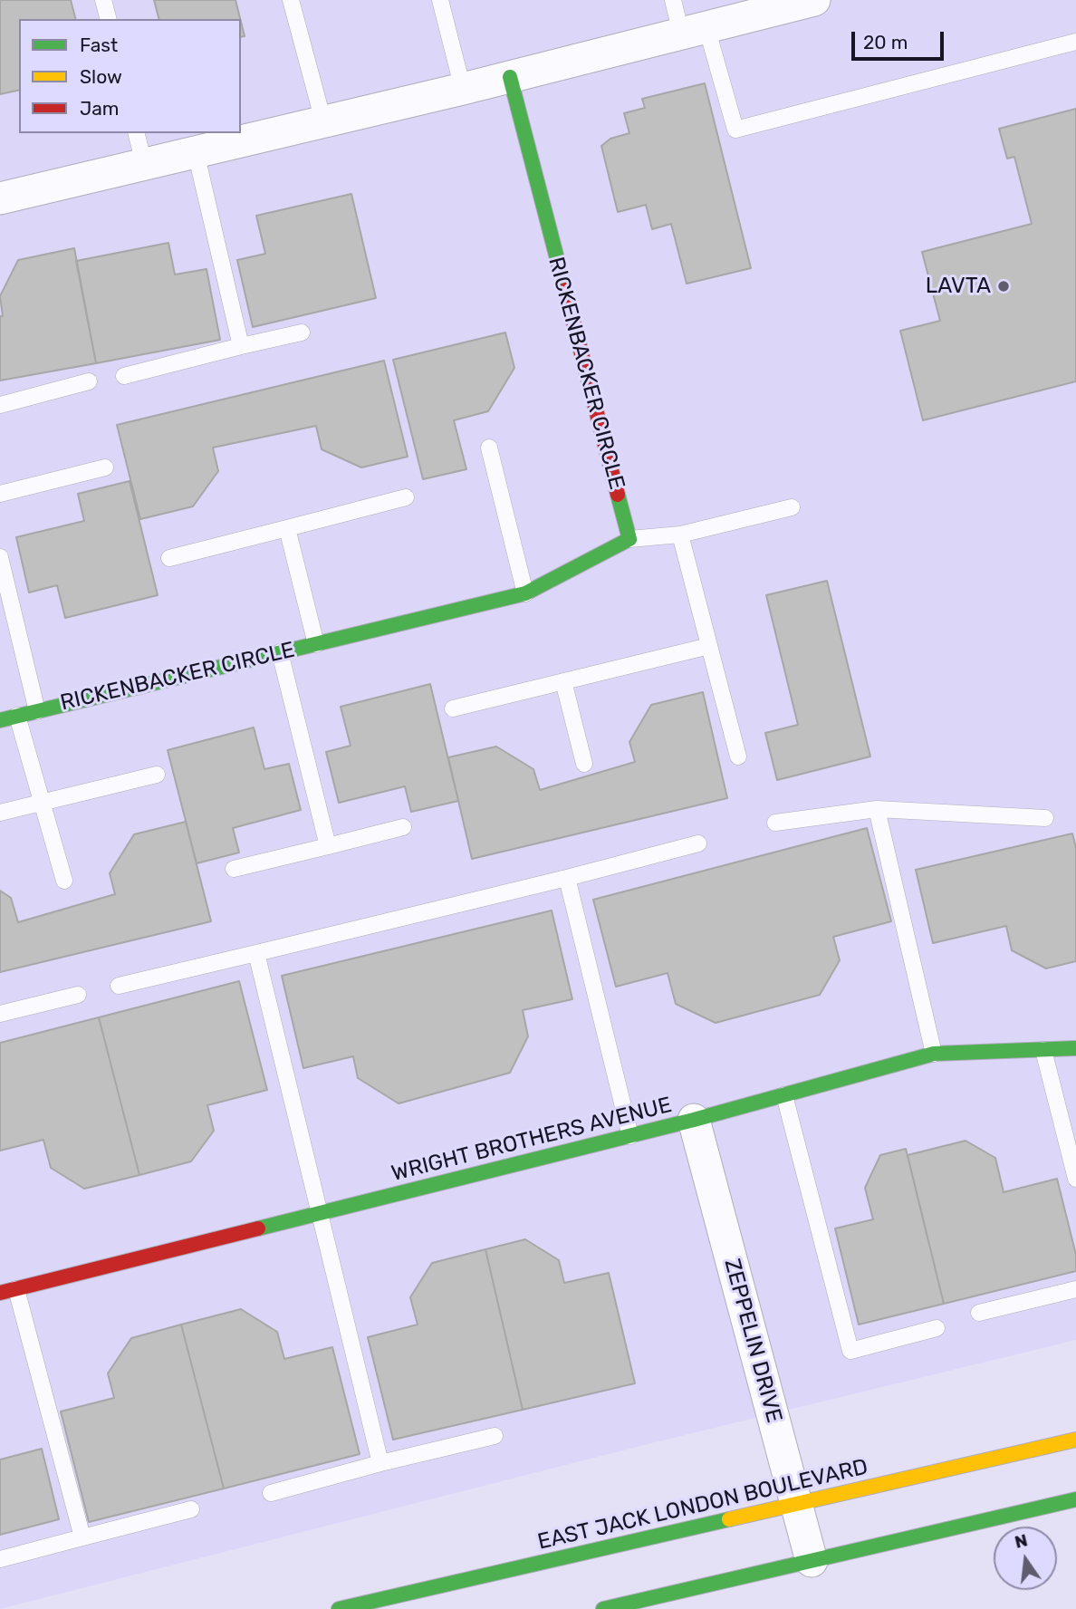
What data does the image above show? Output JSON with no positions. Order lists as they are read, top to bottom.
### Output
{
  "streets": {
    "street": [
      "RICKENBACKER CIRCLE",
      "WRIGHT BROTHERS AVENUE",
      "ZEPPELIN DRIVE",
      "EAST JACK LONDON BOULEVARD"
    ]
  },
  "crossings": [
    ["WRIGHT BROTHERS AVENUE", "ZEPPELIN DRIVE"],
    ["ZEPPELIN DRIVE", "EAST JACK LONDON BOULEVARD"]
  ],
  "places": ["LAVTA"],
  "legend": ["Fast", "Slow", "Jam"],
  "scale_bar": "20 m",
  "north": "top"
}
